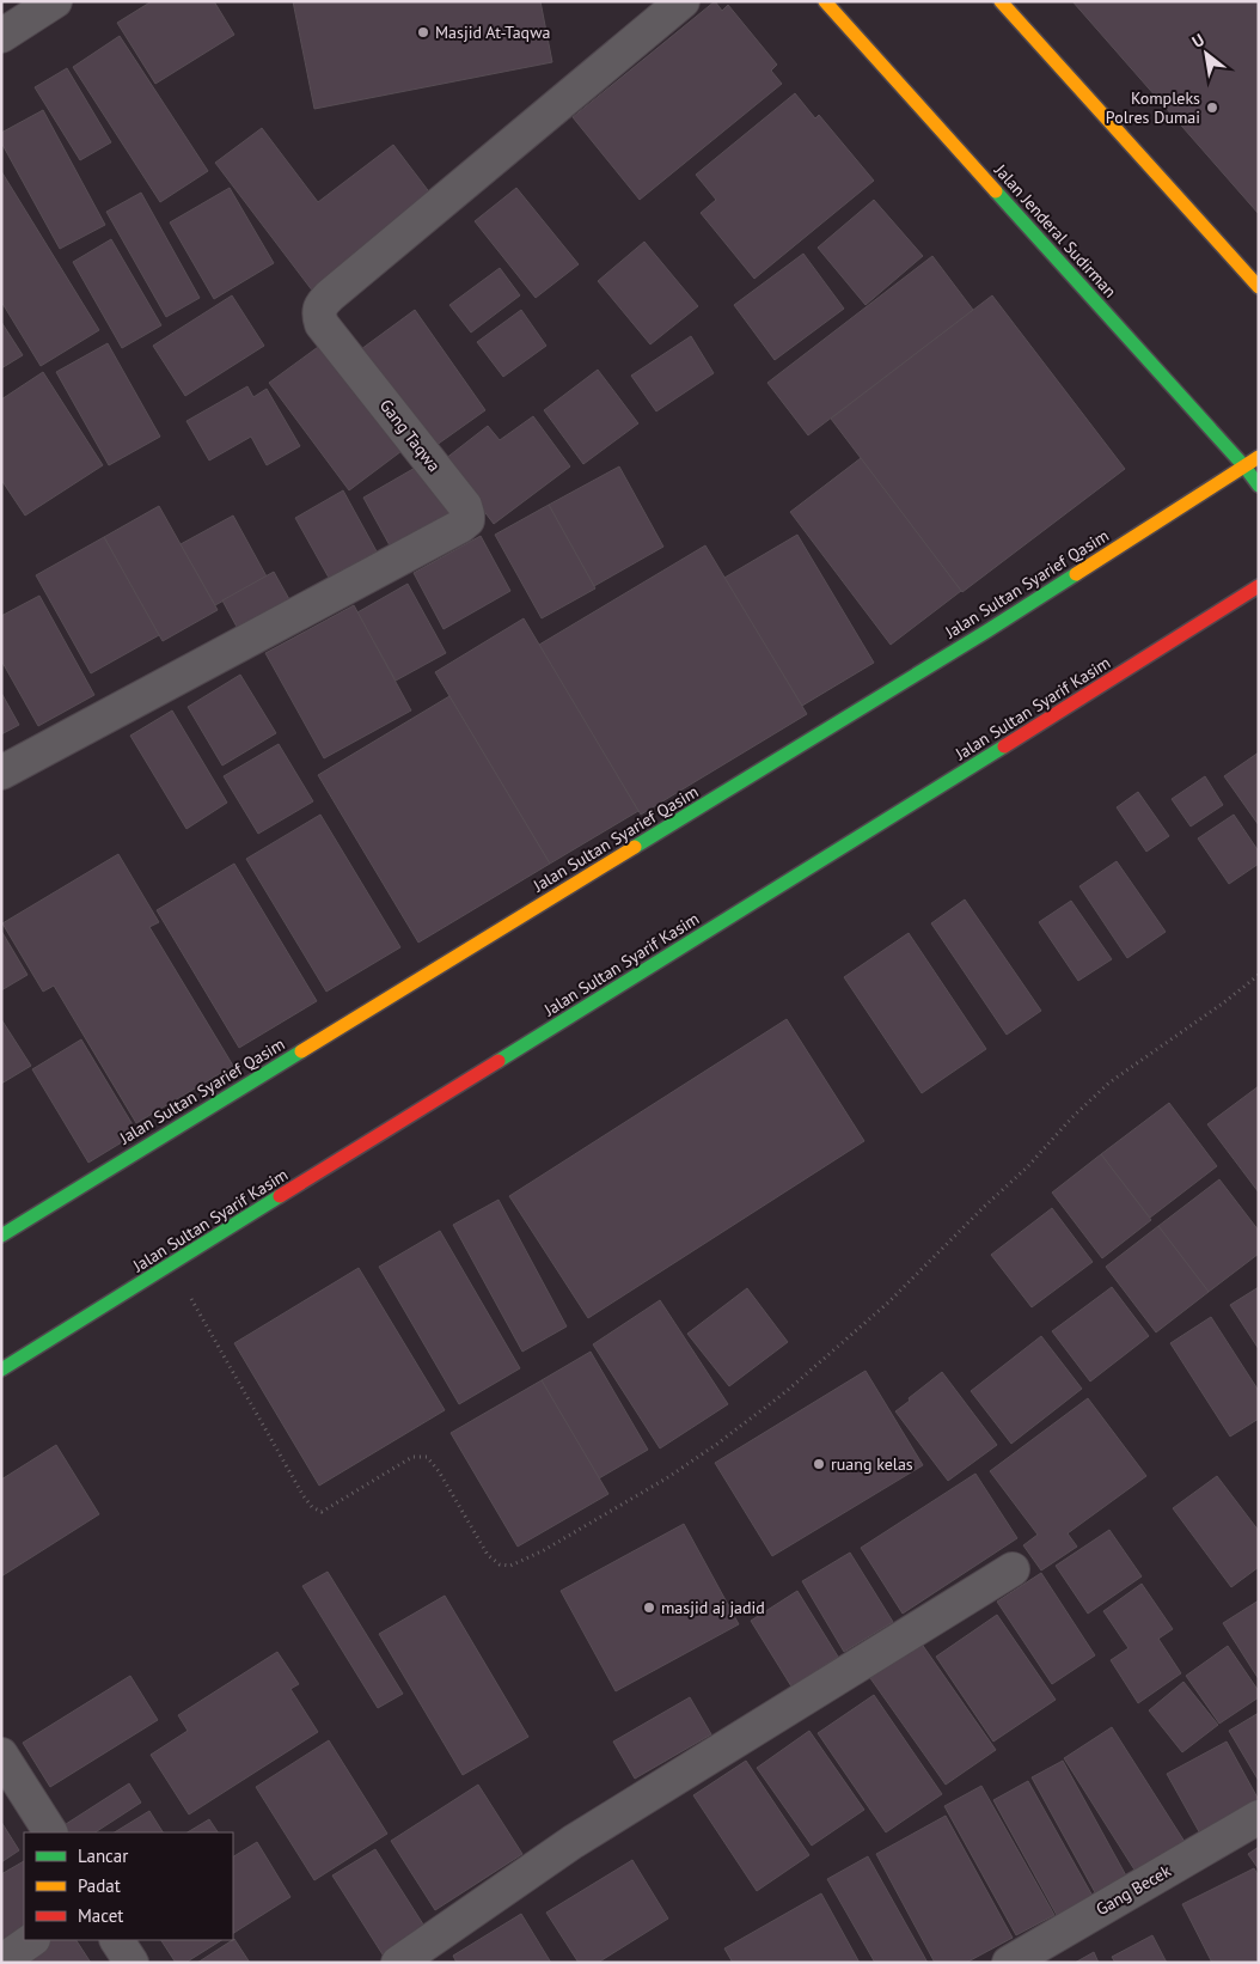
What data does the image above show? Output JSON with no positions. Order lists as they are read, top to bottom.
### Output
{
  "streets": {
    "street": [
      "Jalan Jenderal Sudirman",
      "Gang Taqwa",
      "Jalan Sultan Syarief Qasim",
      "Jalan Sultan Syarif Kasim",
      "Gang Becek"
    ]
  },
  "crossings": [
    ["Jalan Jenderal Sudirman", "Jalan Sultan Syarief Qasim"]
  ],
  "places": [
    "Masjid At-Taqwa",
    "Kompleks Polres Dumai",
    "ruang kelas",
    "masjid aj jadid"
  ],
  "legend": ["Lancar", "Padat", "Macet"],
  "north": "top left"
}
